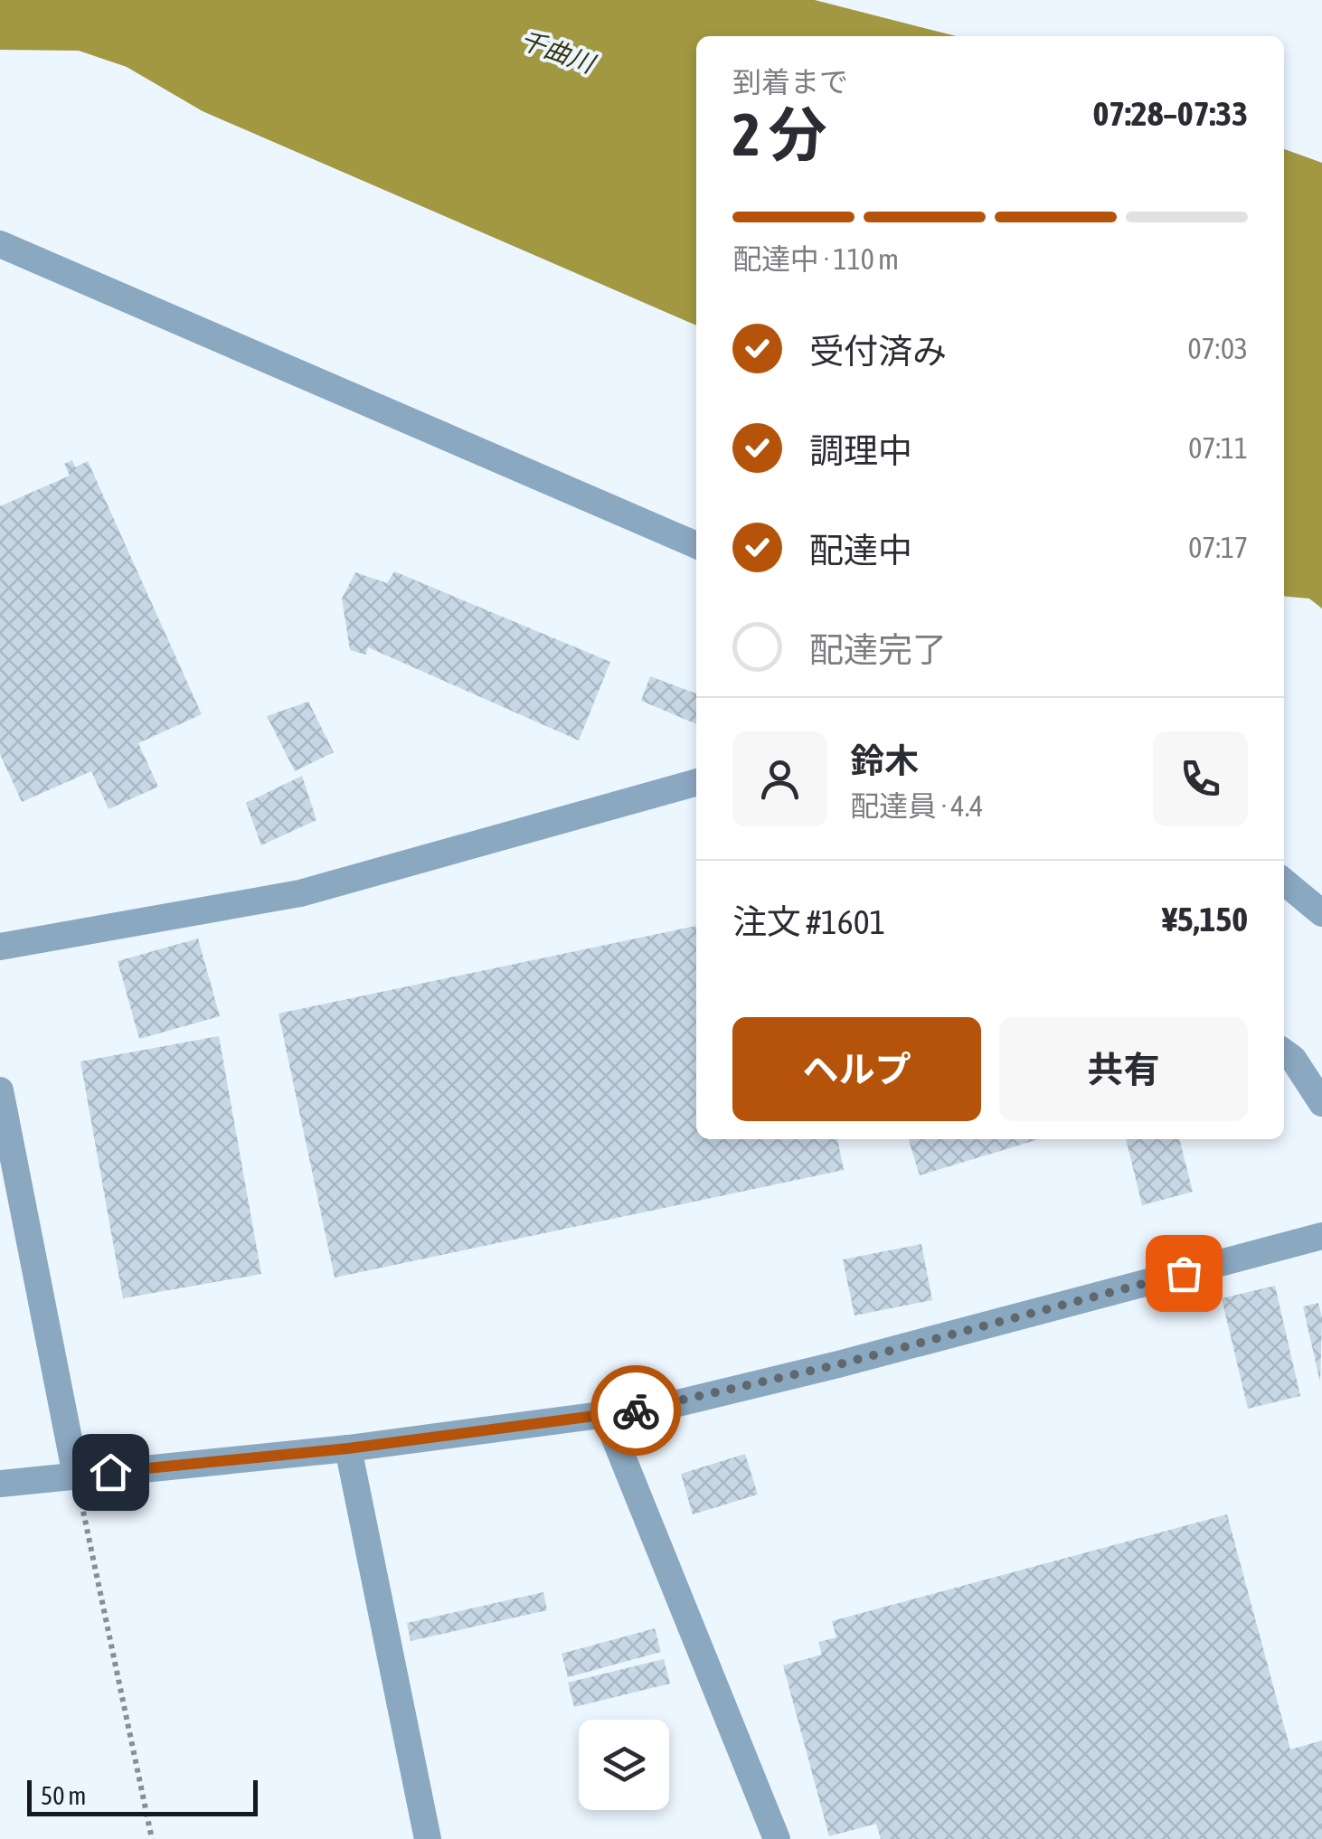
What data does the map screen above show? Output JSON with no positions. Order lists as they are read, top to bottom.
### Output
{
  "water": ["千曲川"],
  "scale_bar": "50 m",
  "page": {
    "heading": ["2 分", "到着まで", "07:28–07:33"],
    "panel": [
      "鈴木",
      "配達員 · 4.4",
      "注文 #1601",
      "¥5,150"
    ],
    "bar": "配達中 · 110 m",
    "list": [
      ["受付済み", "07:03"],
      ["調理中", "07:11"],
      ["配達中", "07:17"],
      "配達完了"
    ],
    "buttons": ["ヘルプ", "共有"],
    "scale": "50 m"
  }
}
